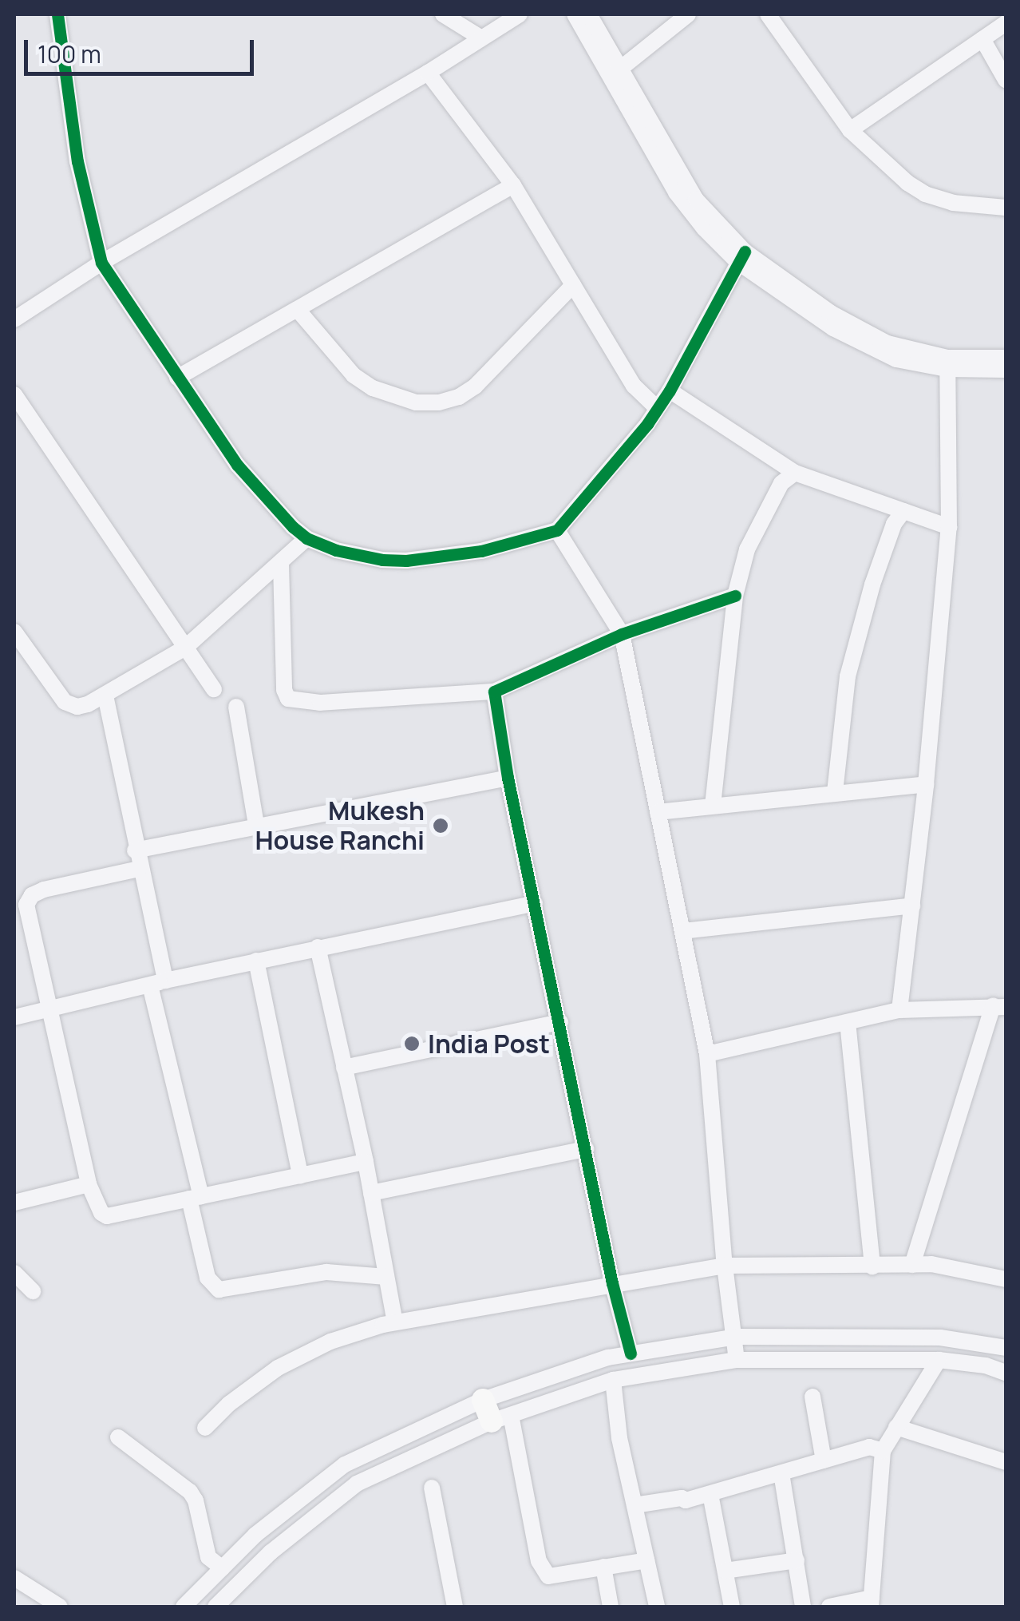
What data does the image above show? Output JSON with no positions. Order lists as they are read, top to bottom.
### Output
{
  "places": ["Mukesh House Ranchi", "India Post"],
  "scale_bar": "100 m"
}
